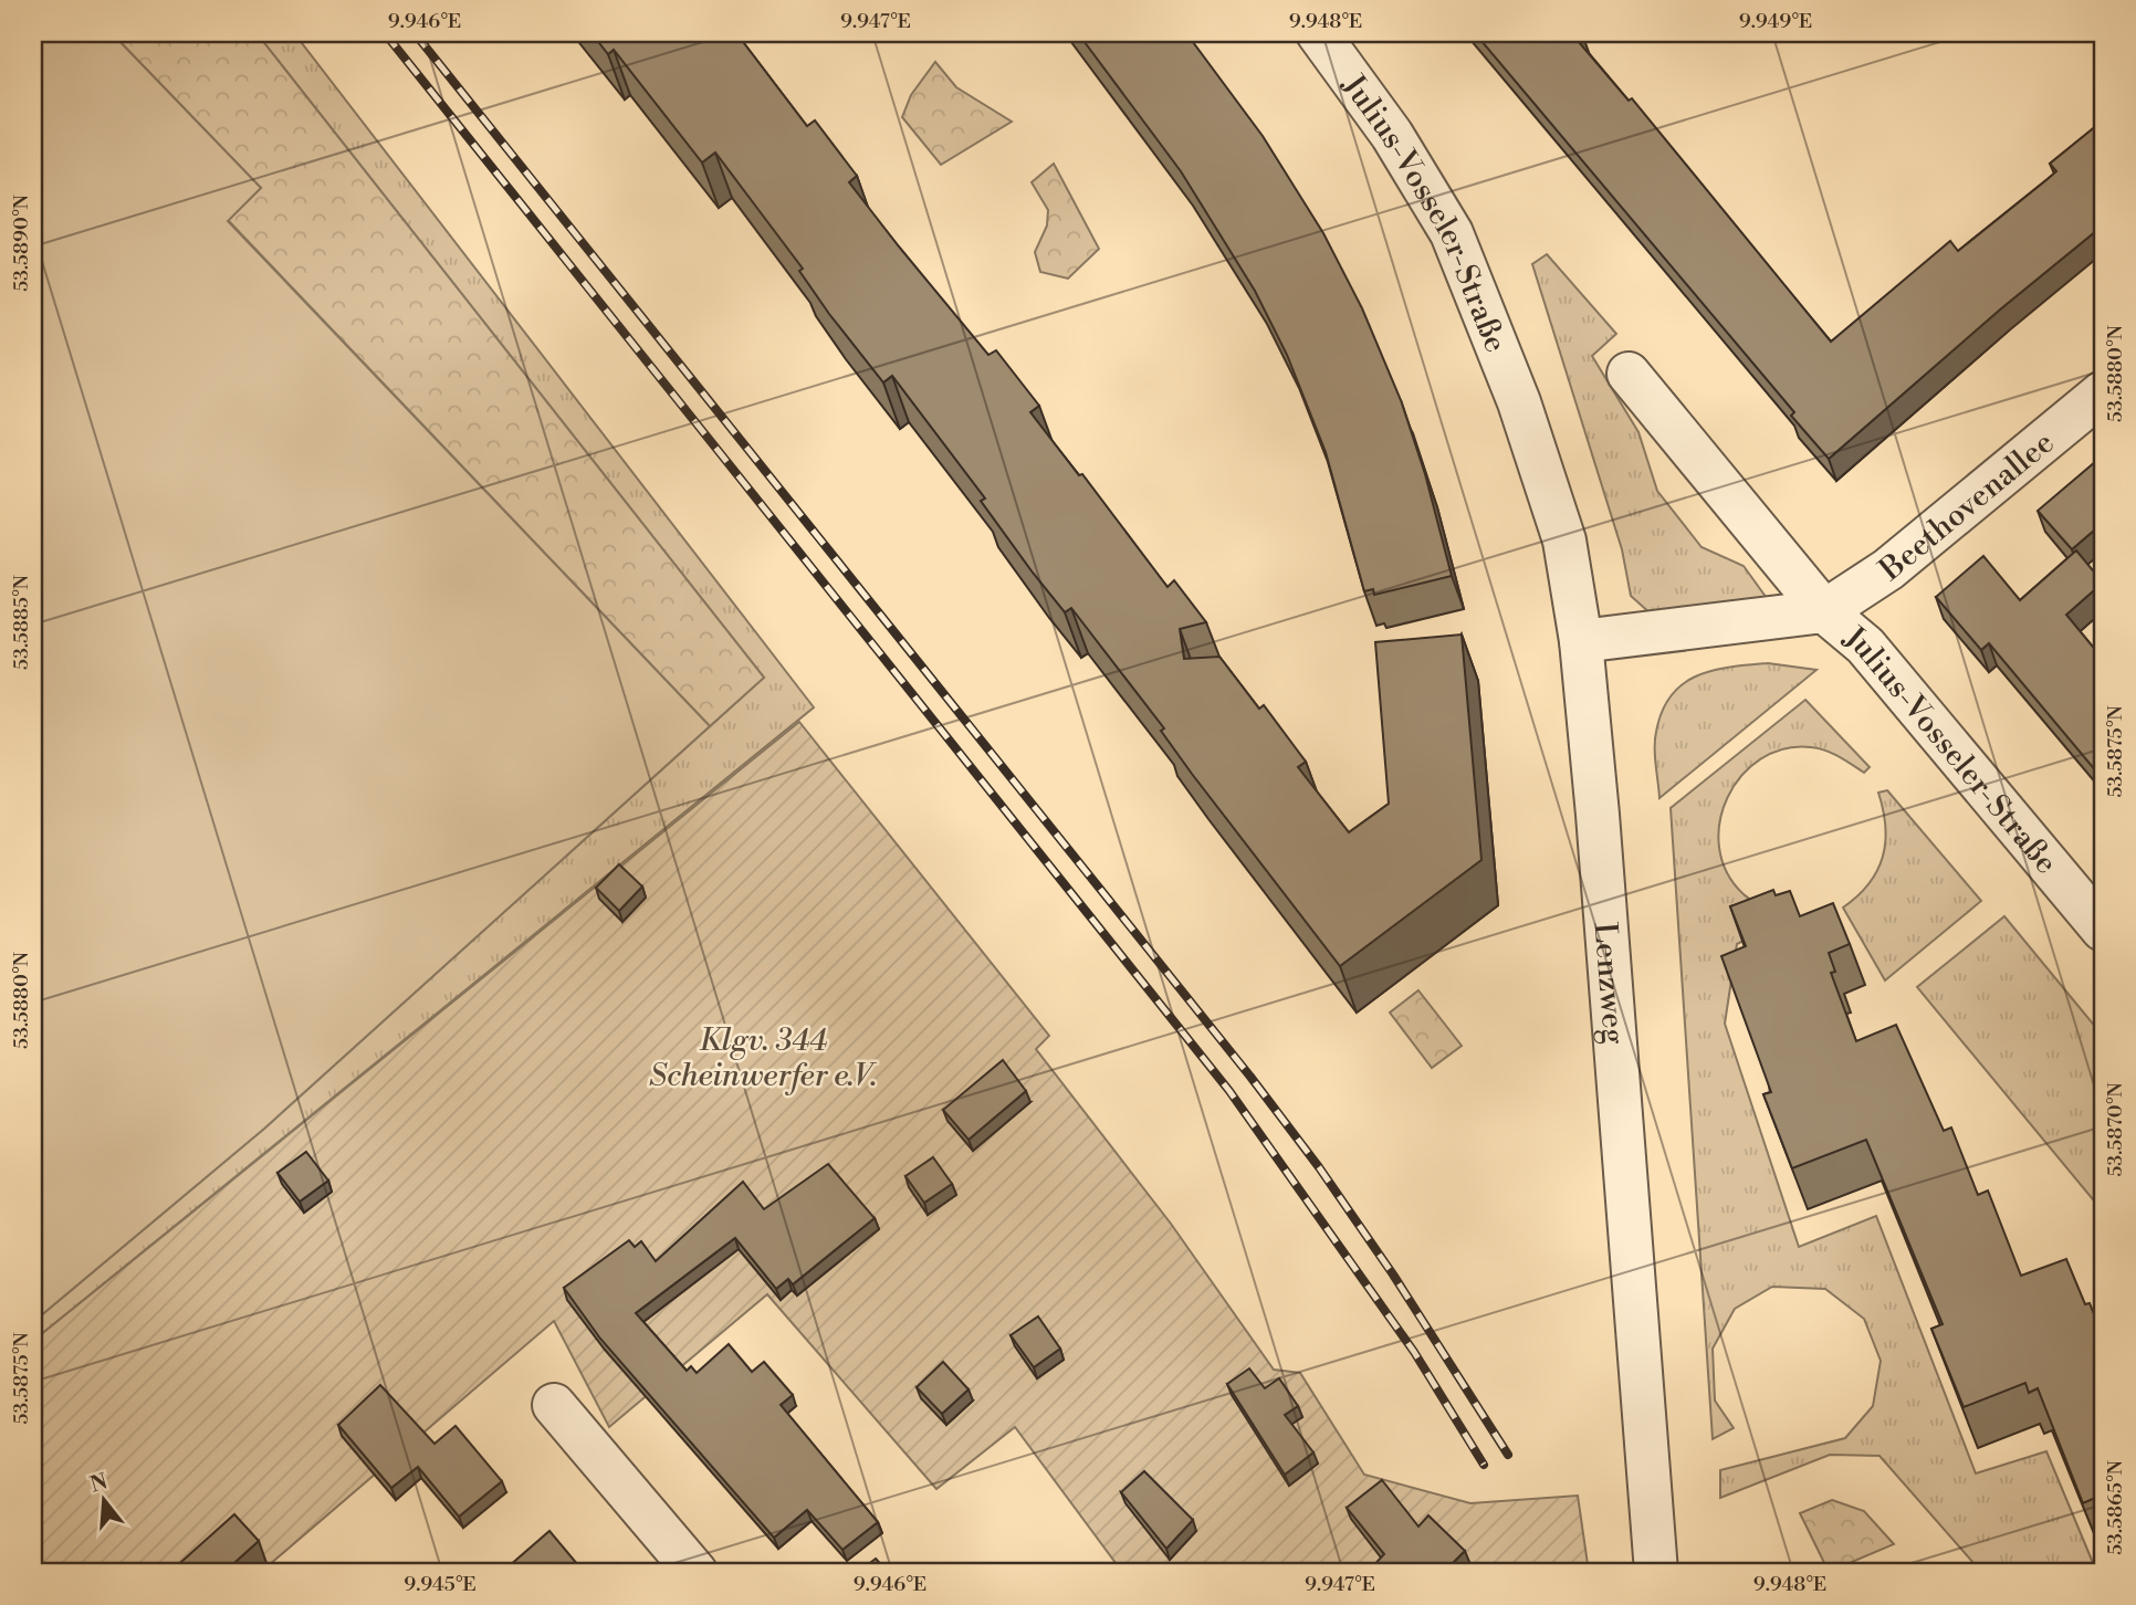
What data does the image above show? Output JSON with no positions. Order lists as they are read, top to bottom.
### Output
{
  "streets": {
    "street": ["Julius-Vosseler-Straße", "Beethovenallee", "Lenzweg"]
  },
  "crossings": [
    ["Julius-Vosseler-Straße", "Beethovenallee"],
    ["Julius-Vosseler-Straße", "Lenzweg"]
  ],
  "parks": ["Klgv. 344 Scheinwerfer e.V."],
  "north": "top",
  "coordinates": [
    "9.946°E",
    "9.947°E",
    "9.948°E",
    "9.949°E",
    "53.5890°N",
    "53.5880°N",
    "53.5885°N",
    "53.5875°N",
    "53.5870°N",
    "53.5865°N",
    "9.945°E"
  ]
}
